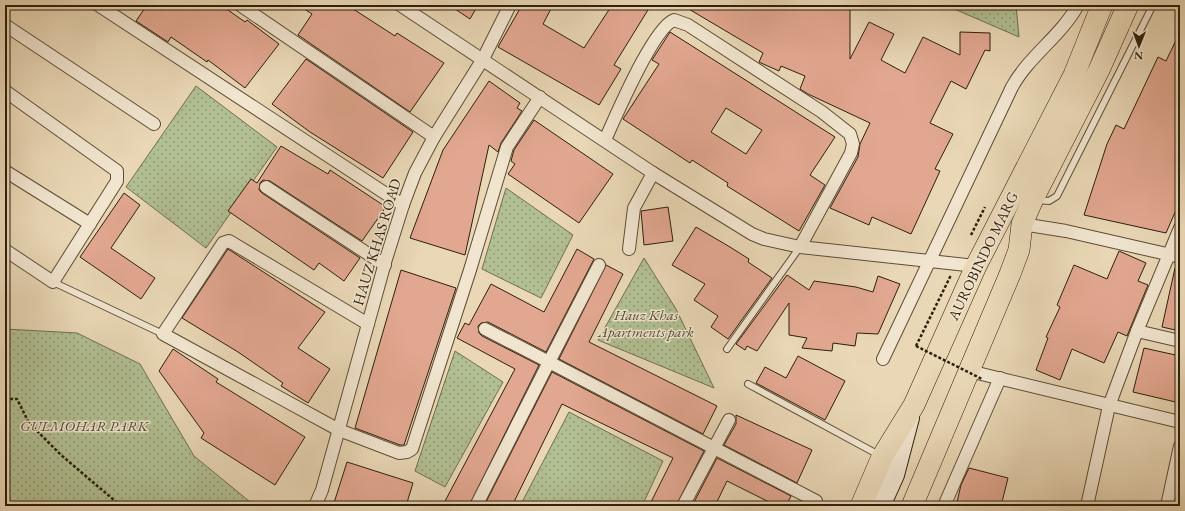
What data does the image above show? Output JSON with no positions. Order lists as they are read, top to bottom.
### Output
{
  "streets": {
    "highway": ["AUROBINDO MARG"],
    "street": ["HAUZ KHAS ROAD"]
  },
  "parks": ["Hauz Khas Apartments park", "GULMOHAR PARK"],
  "north": "bottom"
}
